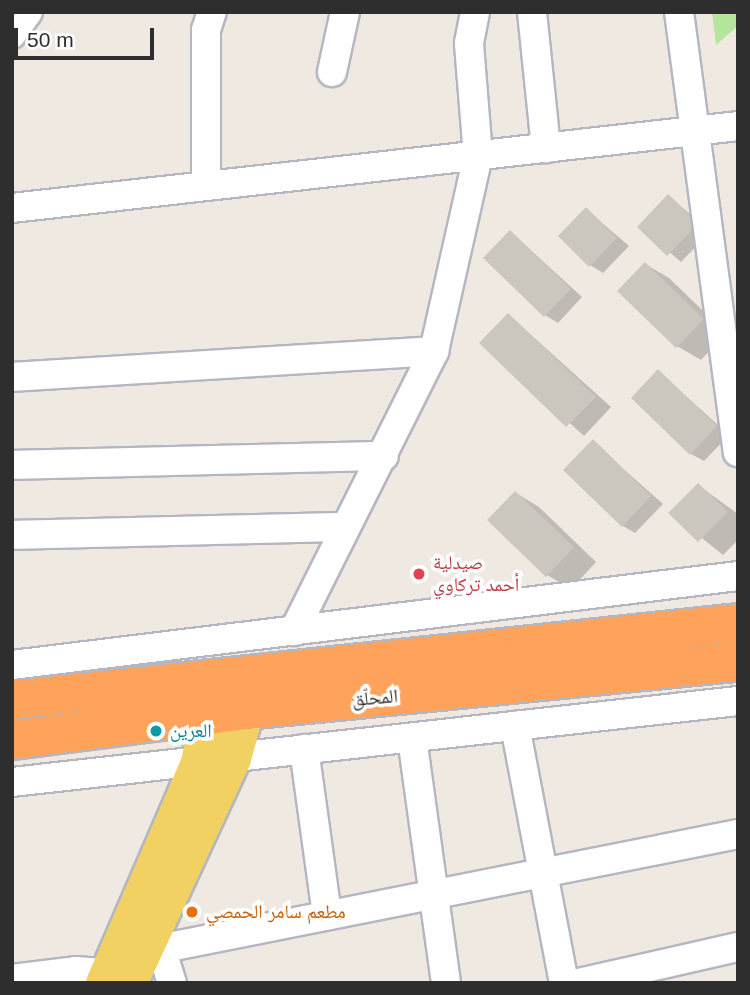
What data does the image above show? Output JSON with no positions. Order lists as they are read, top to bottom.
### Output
{
  "streets": {
    "highway": ["المحلّق"]
  },
  "places": ["صيدلية أحمد تركاوي", "العرين", "مطعم سامر الحمصي"],
  "scale_bar": "50 m"
}
